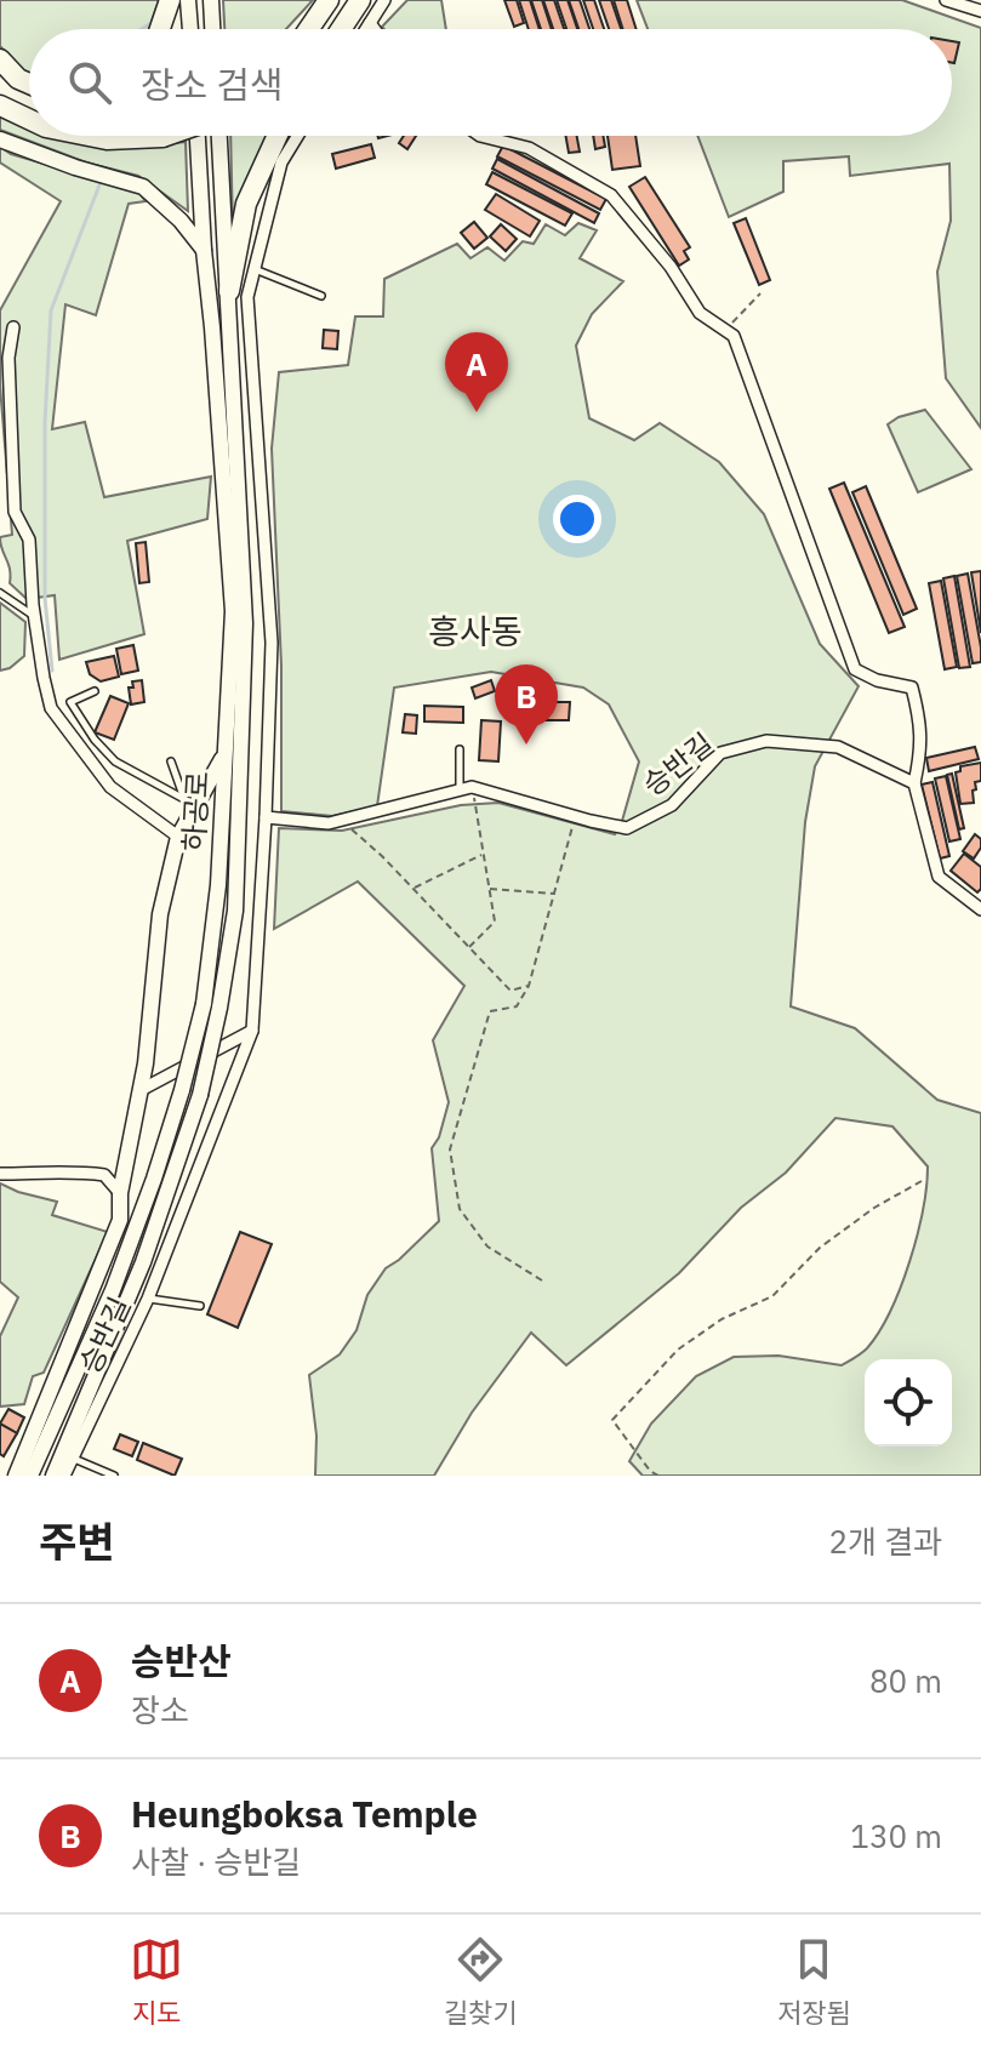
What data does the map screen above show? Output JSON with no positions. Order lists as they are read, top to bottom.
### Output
{
  "streets": {
    "street": ["승반길", "하공로"]
  },
  "districts": ["흥사동"],
  "page": {
    "search": "장소 검색",
    "pins": ["A", "B"],
    "heading": ["주변", "2개 결과"],
    "list": [
      {
        "mark": "A",
        "name": "승반산",
        "note": "장소",
        "value": "80 m"
      },
      {
        "mark": "B",
        "name": "Heungboksa Temple",
        "note": "사찰 · 승반길",
        "value": "130 m"
      }
    ],
    "nav": ["지도", "길찾기", "저장됨"]
  }
}
